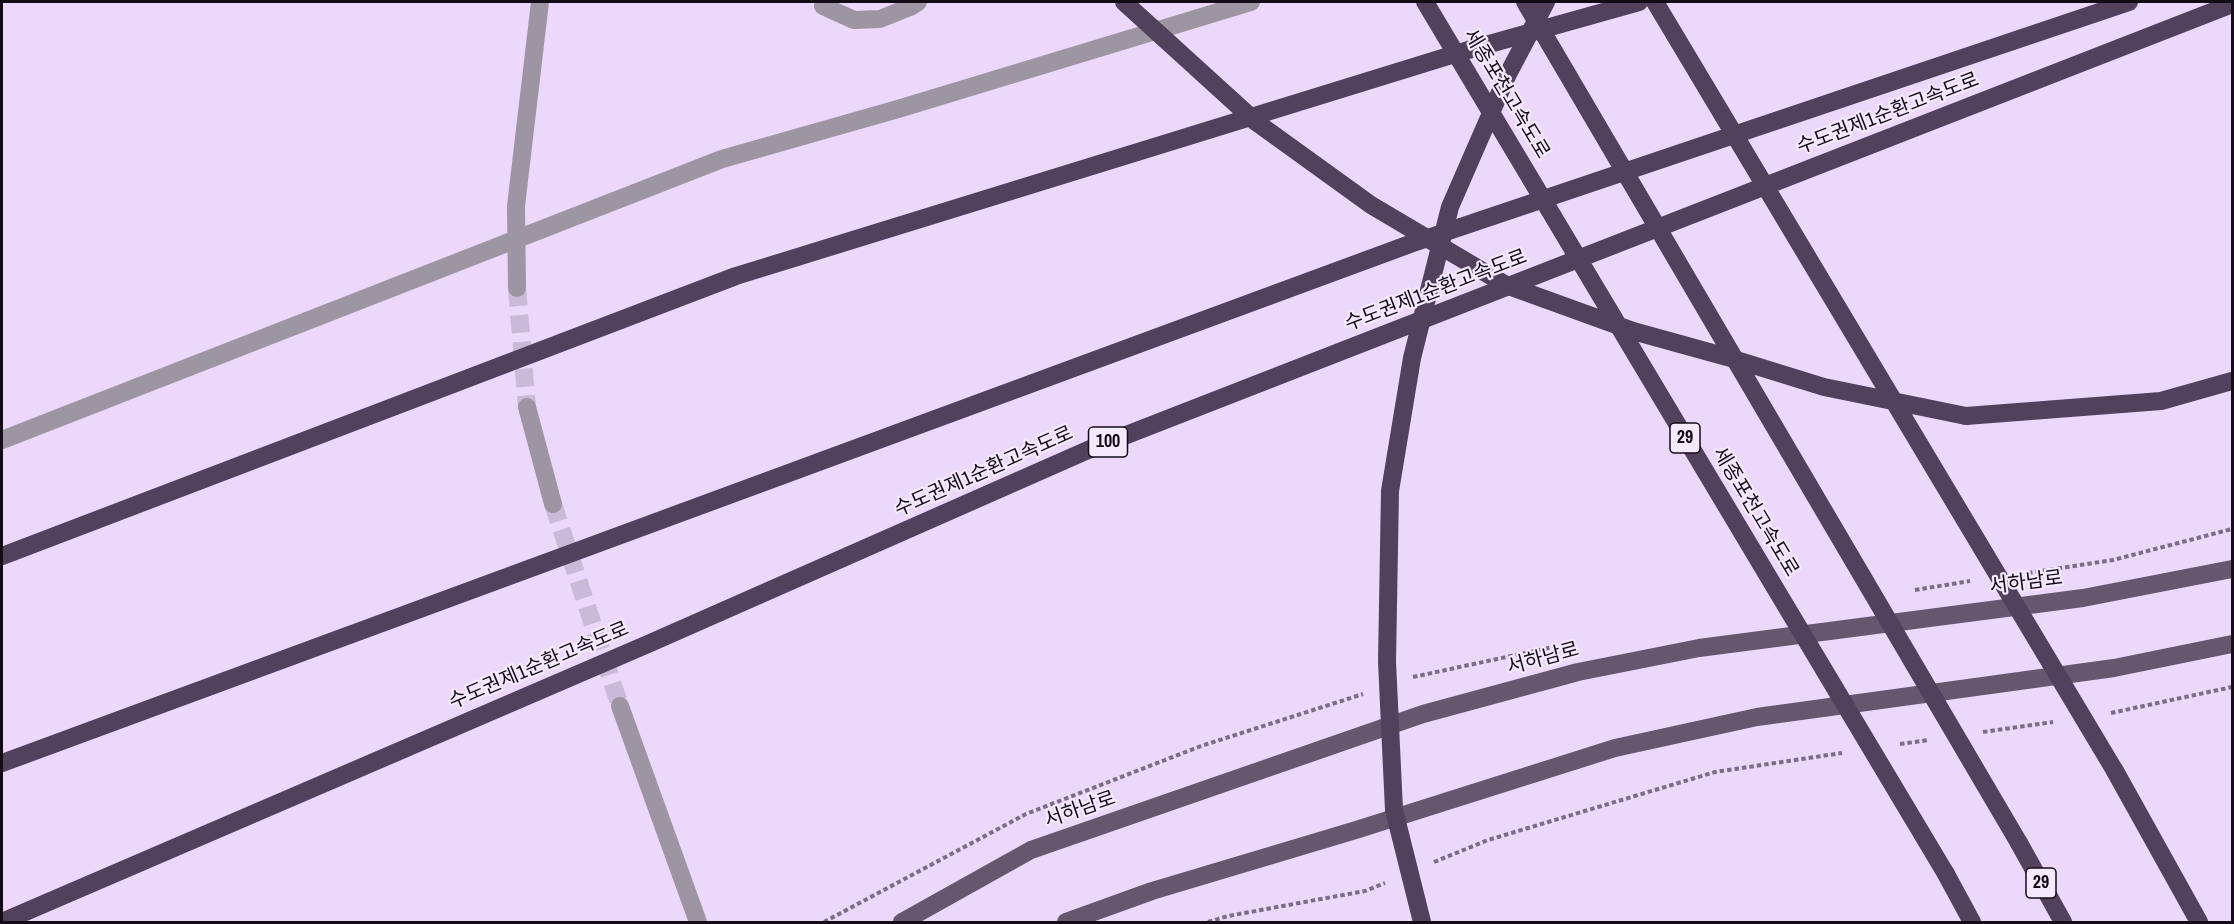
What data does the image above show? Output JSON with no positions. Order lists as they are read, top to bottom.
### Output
{
  "streets": {
    "highway": [
      "세종포천고속도로",
      "수도권제1순환고속도로",
      "29",
      "100"
    ],
    "main road": ["서하남로"]
  }
}
